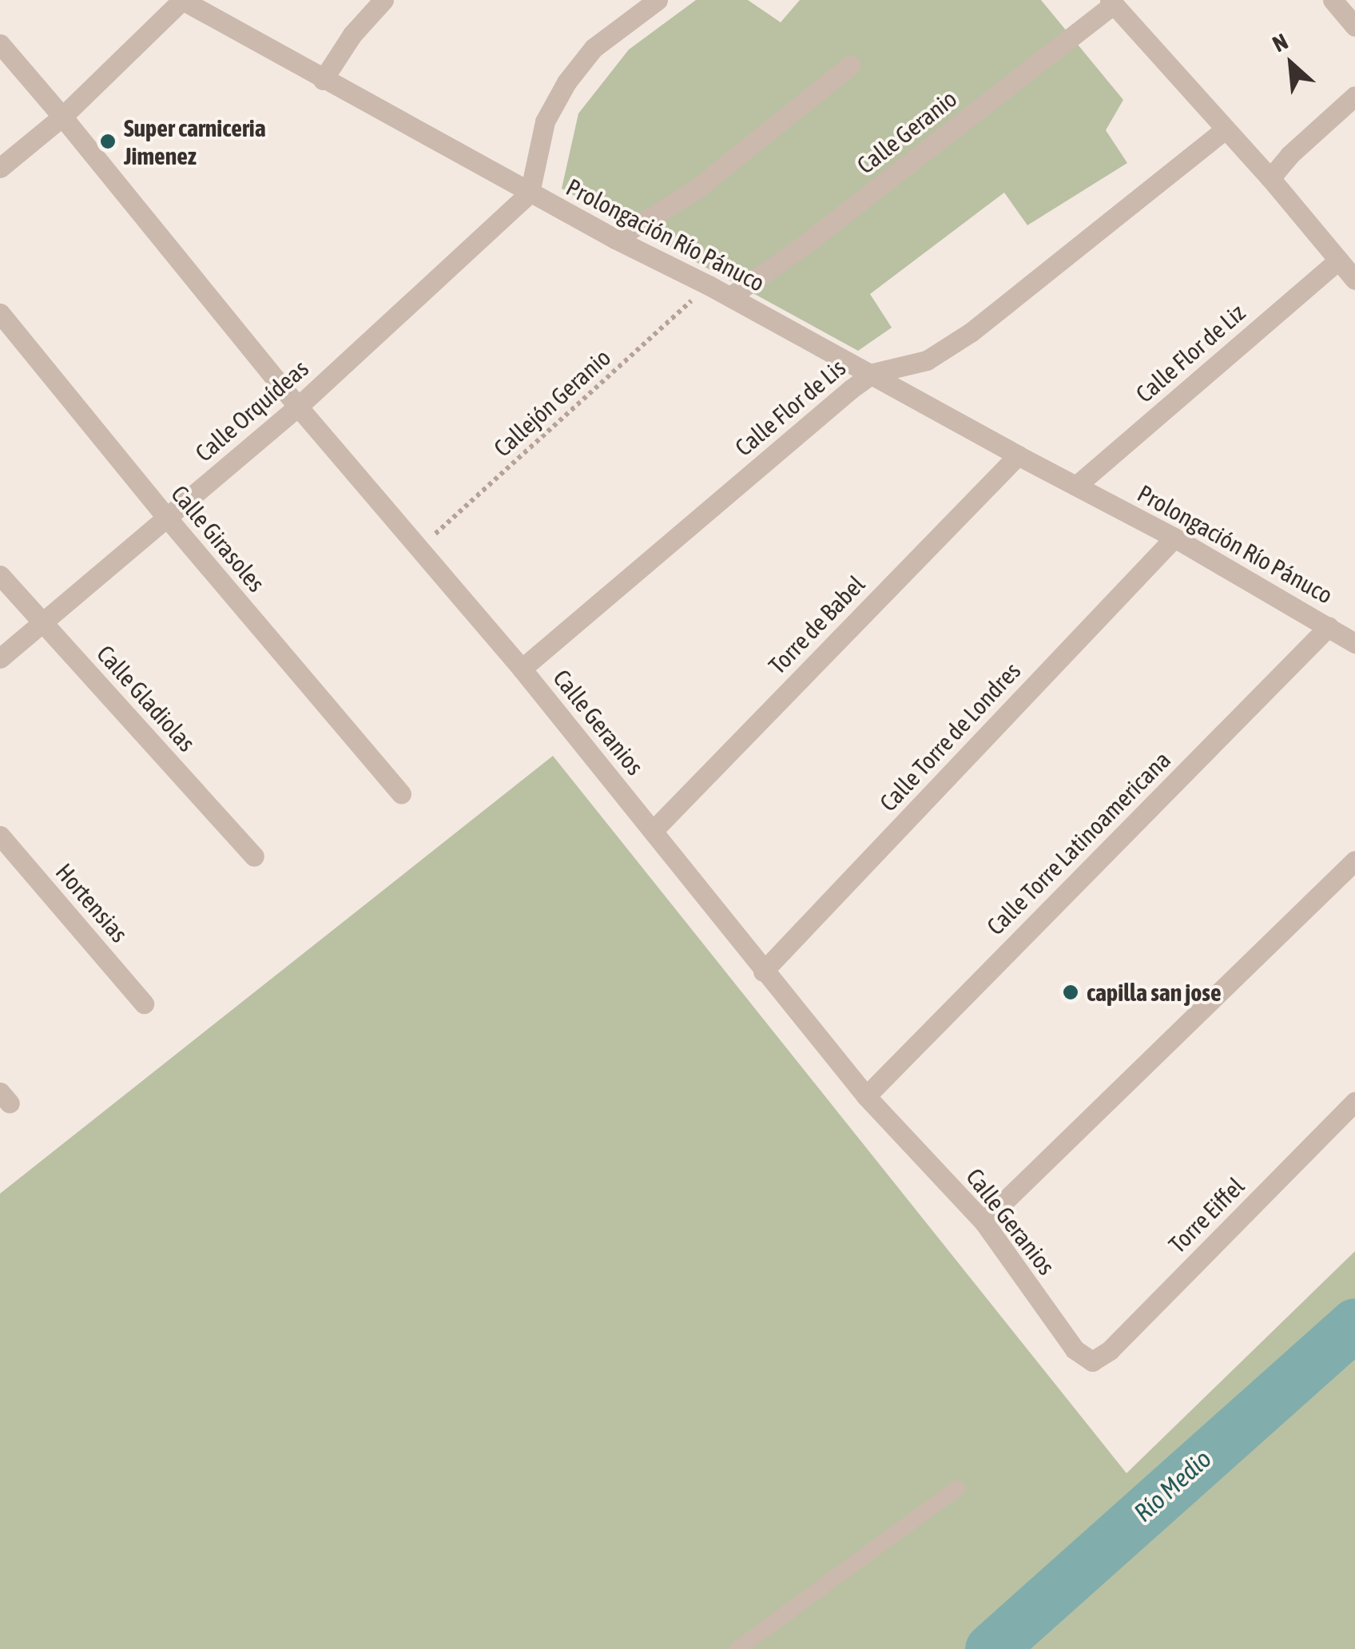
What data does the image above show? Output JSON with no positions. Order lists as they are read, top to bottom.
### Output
{
  "streets": {
    "street": [
      "Calle Geranio",
      "Prolongación Río Pánuco",
      "Calle Flor de Liz",
      "Calle Flor de Lis",
      "Calle Orquídeas",
      "Calle Girasoles",
      "Torre de Babel",
      "Calle Gladiolas",
      "Calle Geranios",
      "Calle Torre de Londres",
      "Calle Torre Latinoamericana",
      "Hortensias",
      "Torre Eiffel"
    ],
    "path": ["Callejón Geranio"]
  },
  "crossings": [
    ["Calle Geranio", "Prolongación Río Pánuco"],
    ["Prolongación Río Pánuco", "Calle Flor de Liz"],
    ["Prolongación Río Pánuco", "Callejón Geranio"],
    ["Prolongación Río Pánuco", "Calle Flor de Lis"],
    ["Prolongación Río Pánuco", "Calle Orquídeas"],
    ["Prolongación Río Pánuco", "Torre de Babel"],
    ["Prolongación Río Pánuco", "Calle Geranios"],
    ["Prolongación Río Pánuco", "Calle Torre de Londres"],
    ["Prolongación Río Pánuco", "Calle Torre Latinoamericana"],
    ["Callejón Geranio", "Calle Geranios"],
    ["Calle Flor de Lis", "Calle Geranios"],
    ["Calle Orquídeas", "Calle Girasoles"],
    ["Calle Orquídeas", "Calle Gladiolas"],
    ["Calle Orquídeas", "Calle Geranios"],
    ["Torre de Babel", "Calle Geranios"],
    ["Calle Geranios", "Calle Torre de Londres"],
    ["Calle Geranios", "Calle Torre Latinoamericana"],
    ["Calle Geranios", "Torre Eiffel"]
  ],
  "water": ["Río Medio"],
  "places": ["Super carniceria Jimenez", "capilla san jose"],
  "north": "top left"
}
